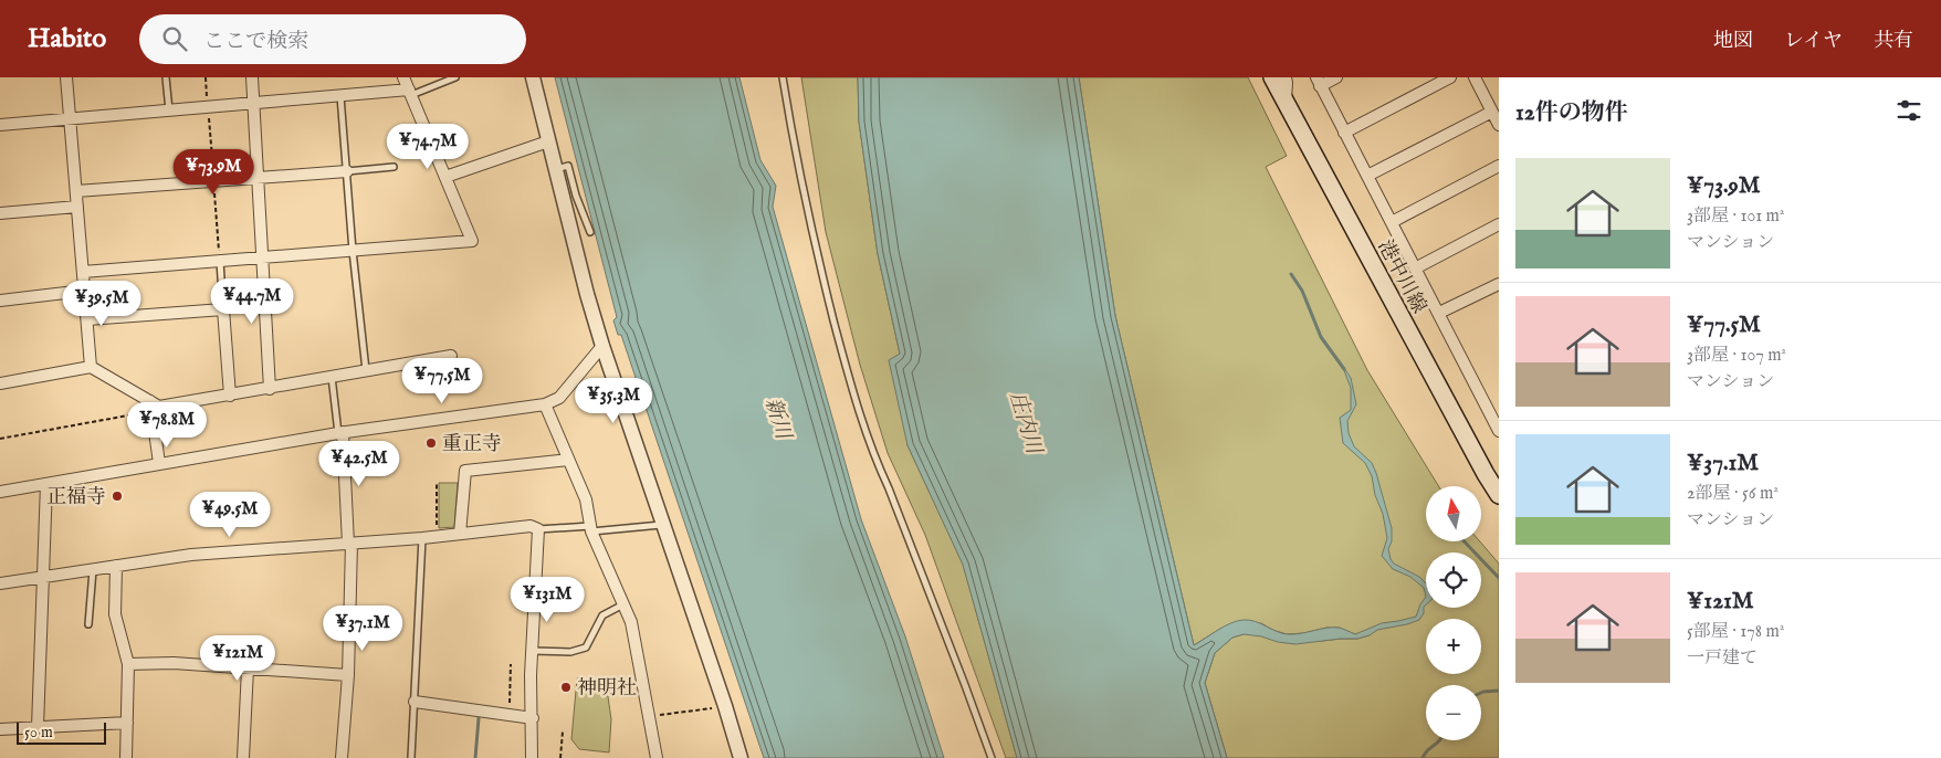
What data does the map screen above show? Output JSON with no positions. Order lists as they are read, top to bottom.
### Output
{
  "streets": {
    "main road": ["港中川線"]
  },
  "water": ["新川", "庄内川"],
  "places": ["重正寺", "正福寺", "神明社"],
  "scale_bar": "50 m",
  "north": "top",
  "page": {
    "header": "Habito",
    "search": "ここで検索",
    "nav": ["地図", "レイヤ", "共有"],
    "heading": "12件の物件",
    "price": [
      "¥74.7M",
      "¥73.9M",
      "¥44.7M",
      "¥39.5M",
      "¥77.5M",
      "¥35.3M",
      "¥78.8M",
      "¥42.5M",
      "¥49.5M",
      "¥131M",
      "¥37.1M",
      "¥121M"
    ],
    "list": [
      {
        "name": "¥73.9M",
        "note": "3部屋 · 101 m² · マンション"
      },
      {
        "name": "¥77.5M",
        "note": "3部屋 · 107 m² · マンション"
      },
      {
        "name": "¥37.1M",
        "note": "2部屋 · 56 m² · マンション"
      },
      {
        "name": "¥121M",
        "note": "5部屋 · 178 m² · 一戸建て"
      }
    ],
    "map_buttons": ["+", "−"],
    "scale": "50 m"
  }
}
